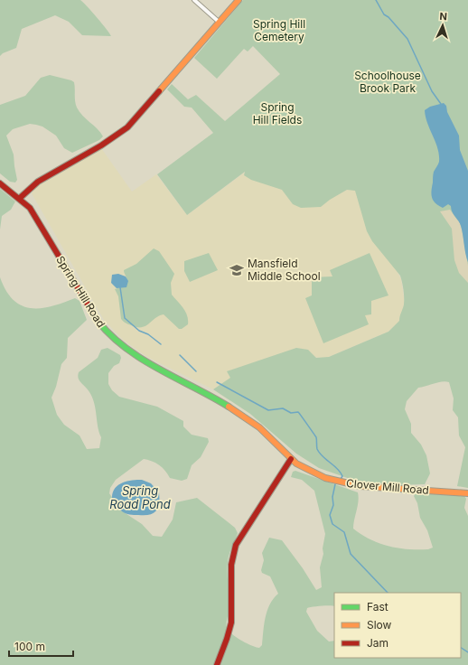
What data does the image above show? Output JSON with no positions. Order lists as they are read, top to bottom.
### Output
{
  "streets": {
    "street": ["Spring Hill Road", "Clover Mill Road"]
  },
  "crossings": [
    ["Spring Hill Road", "Clover Mill Road"]
  ],
  "water": ["Spring Road Pond"],
  "parks": ["Spring Hill Cemetery", "Schoolhouse Brook Park", "Spring Hill Fields"],
  "places": {
    "school or university": ["Mansfield Middle School"]
  },
  "legend": ["Fast", "Slow", "Jam"],
  "scale_bar": "100 m",
  "north": "top"
}
